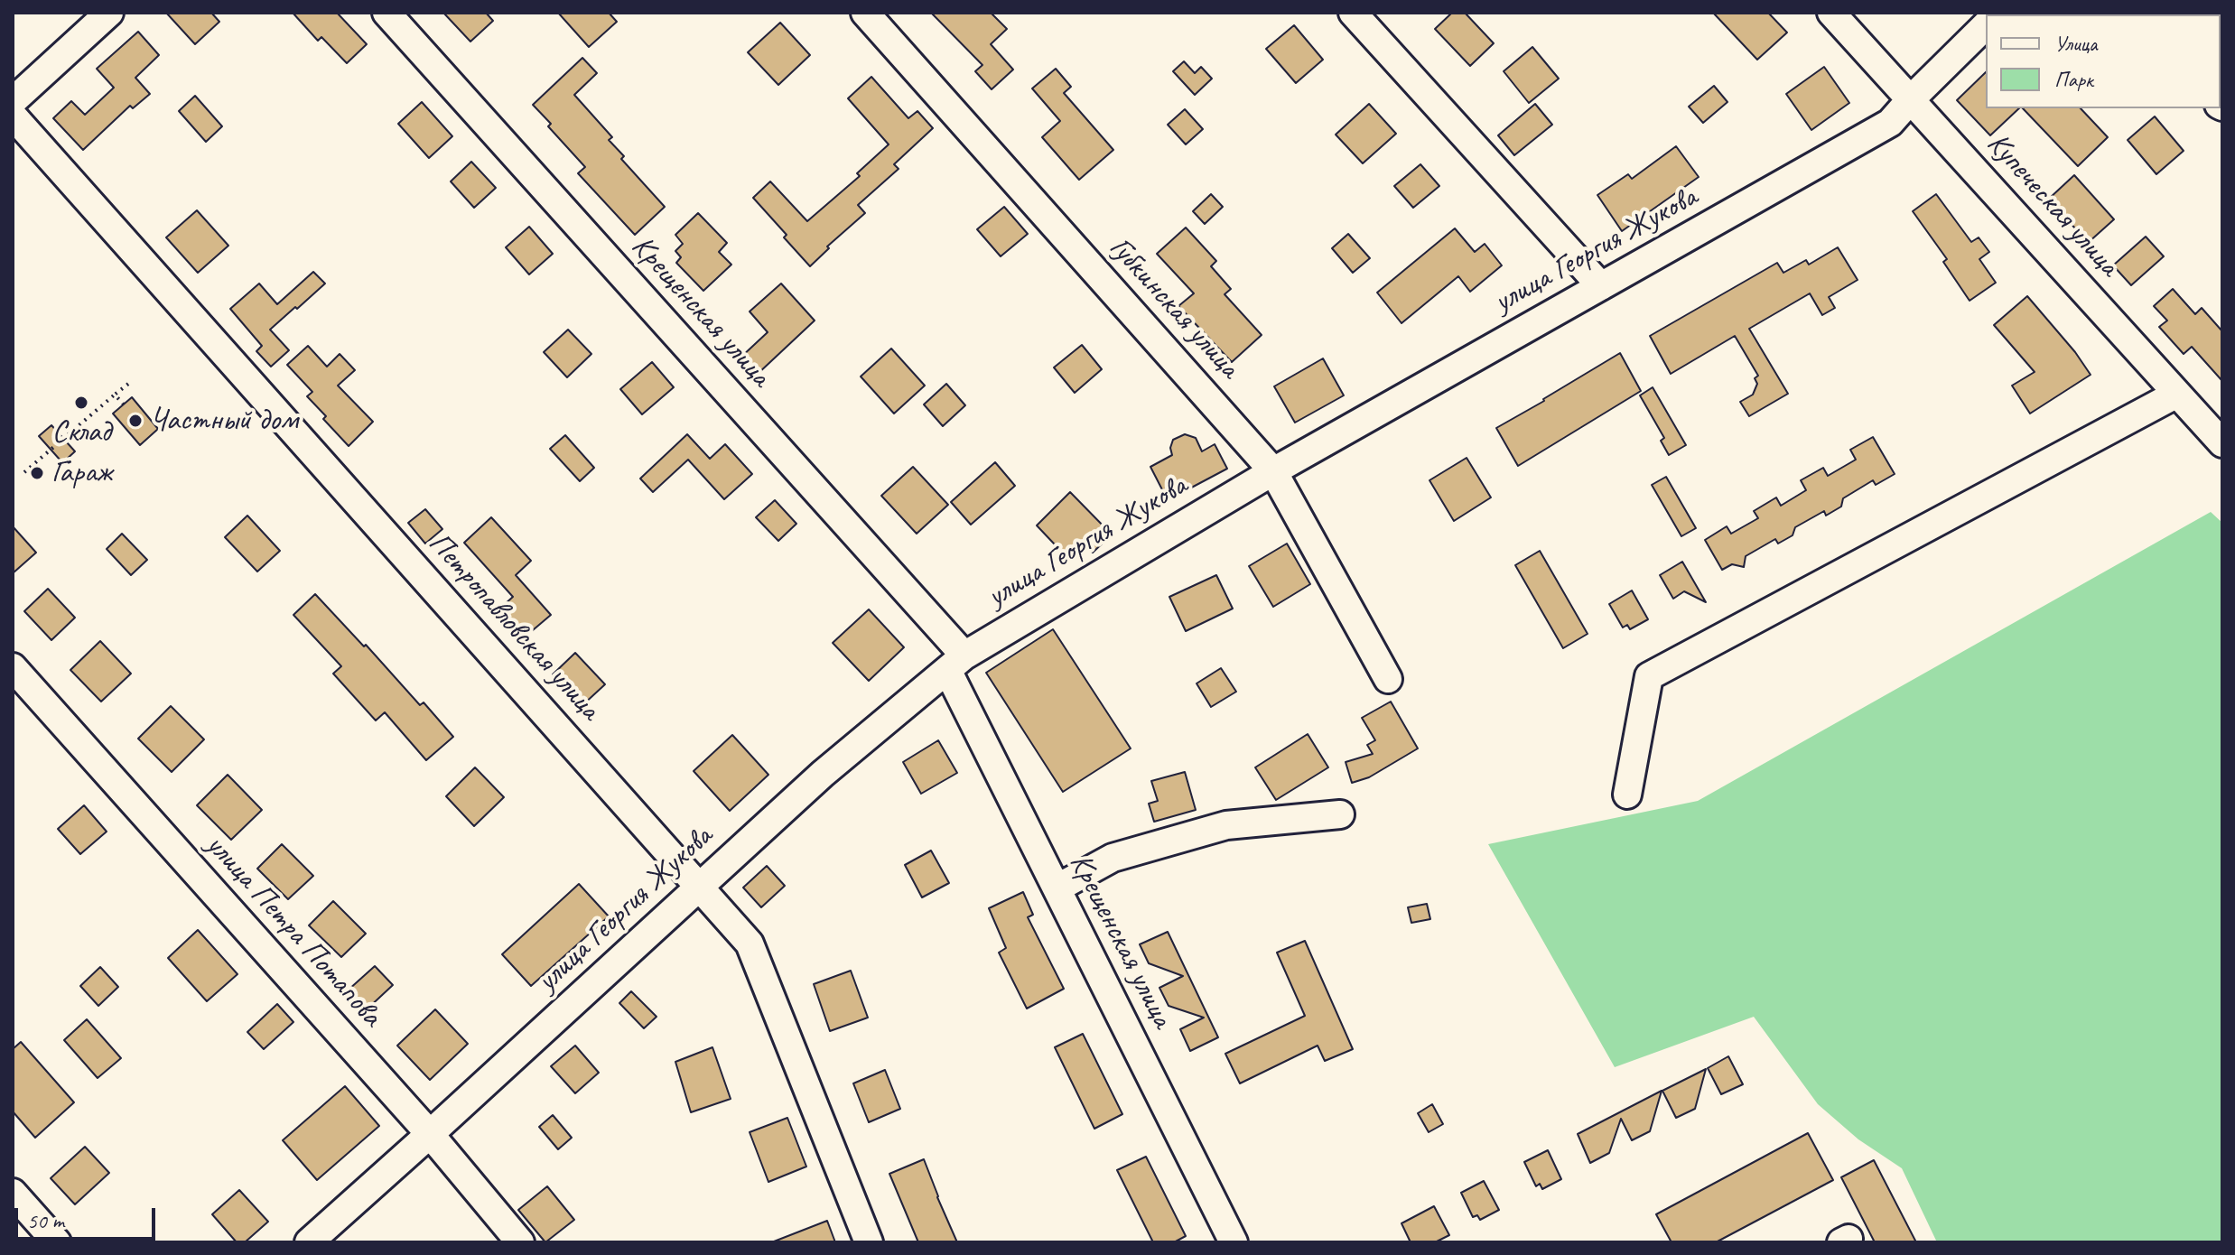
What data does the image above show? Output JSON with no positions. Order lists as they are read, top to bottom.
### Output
{
  "streets": {
    "street": [
      "Купеческая улица",
      "улица Георгия Жукова",
      "Губкинская улица",
      "Крещенская улица",
      "Петропавловская улица",
      "улица Петра Потапова"
    ]
  },
  "crossings": [
    ["Купеческая улица", "улица Георгия Жукова"],
    ["улица Георгия Жукова", "Губкинская улица"],
    ["улица Георгия Жукова", "Крещенская улица"],
    ["улица Георгия Жукова", "Петропавловская улица"],
    ["улица Георгия Жукова", "улица Петра Потапова"]
  ],
  "places": ["Склад", "Частный дом", "Гараж"],
  "legend": ["Улица", "Парк"],
  "scale_bar": "50 m"
}
